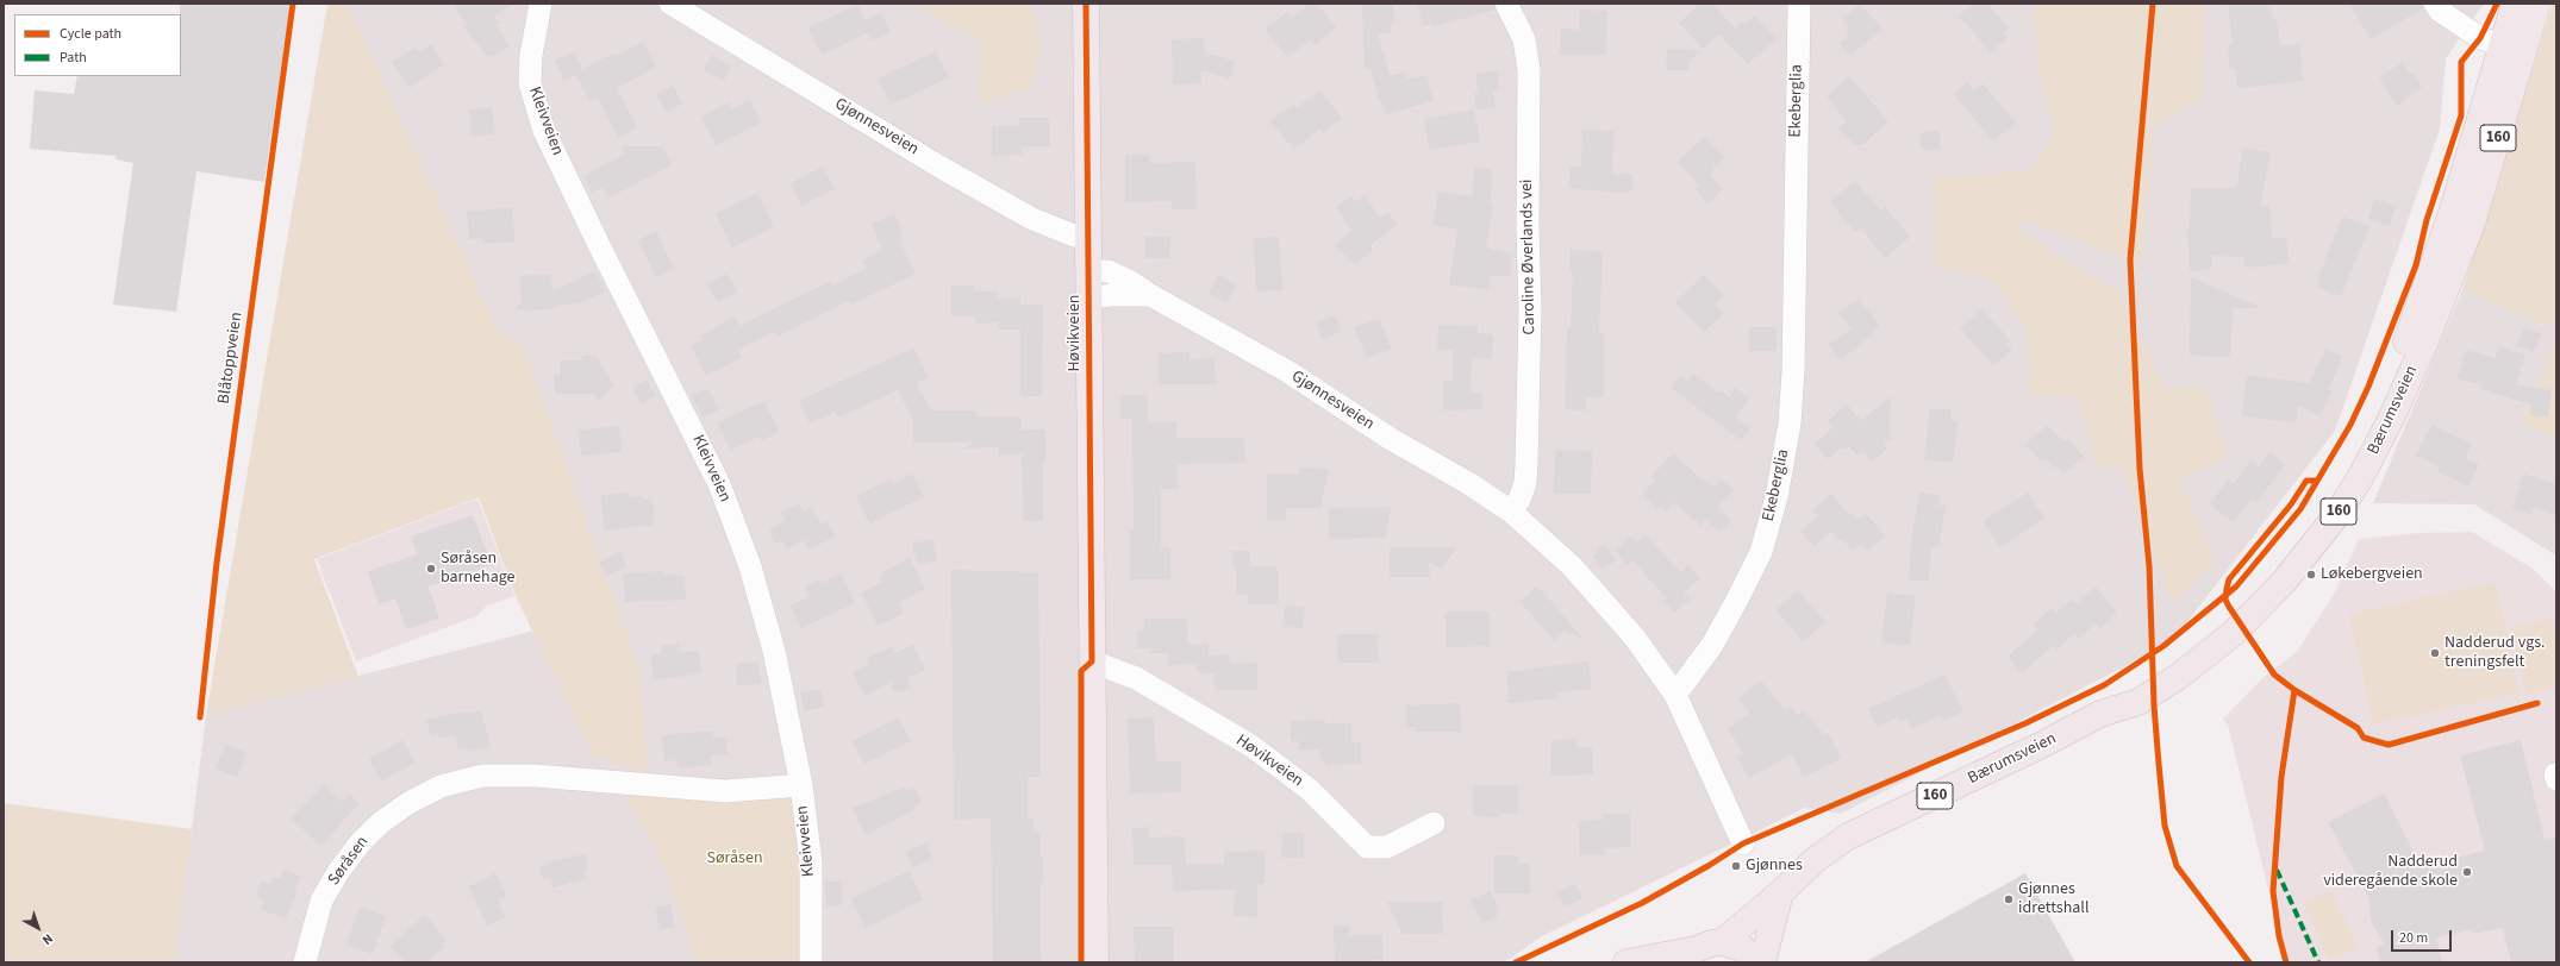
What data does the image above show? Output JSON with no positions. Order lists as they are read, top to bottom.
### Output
{
  "streets": {
    "main road": ["160", "Høvikveien", "Bærumsveien"],
    "street": [
      "Ekeberglia",
      "Kleivveien",
      "Gjønnesveien",
      "Caroline Øverlands vei",
      "Søråsen"
    ],
    "cycle path": ["Blåtoppveien"]
  },
  "crossings": [
    ["Kleivveien", "Søråsen"],
    ["Gjønnesveien", "Caroline Øverlands vei"],
    ["Gjønnesveien", "Høvikveien"],
    ["160", "Bærumsveien"]
  ],
  "parks": ["Søråsen"],
  "places": [
    "Søråsen barnehage",
    "Løkebergveien",
    "Nadderud vgs. treningsfelt",
    "Gjønnes",
    "Nadderud videregående skole",
    "Gjønnes idrettshall"
  ],
  "legend": ["Cycle path", "Path"],
  "scale_bar": "20 m",
  "north": "bottom right"
}
